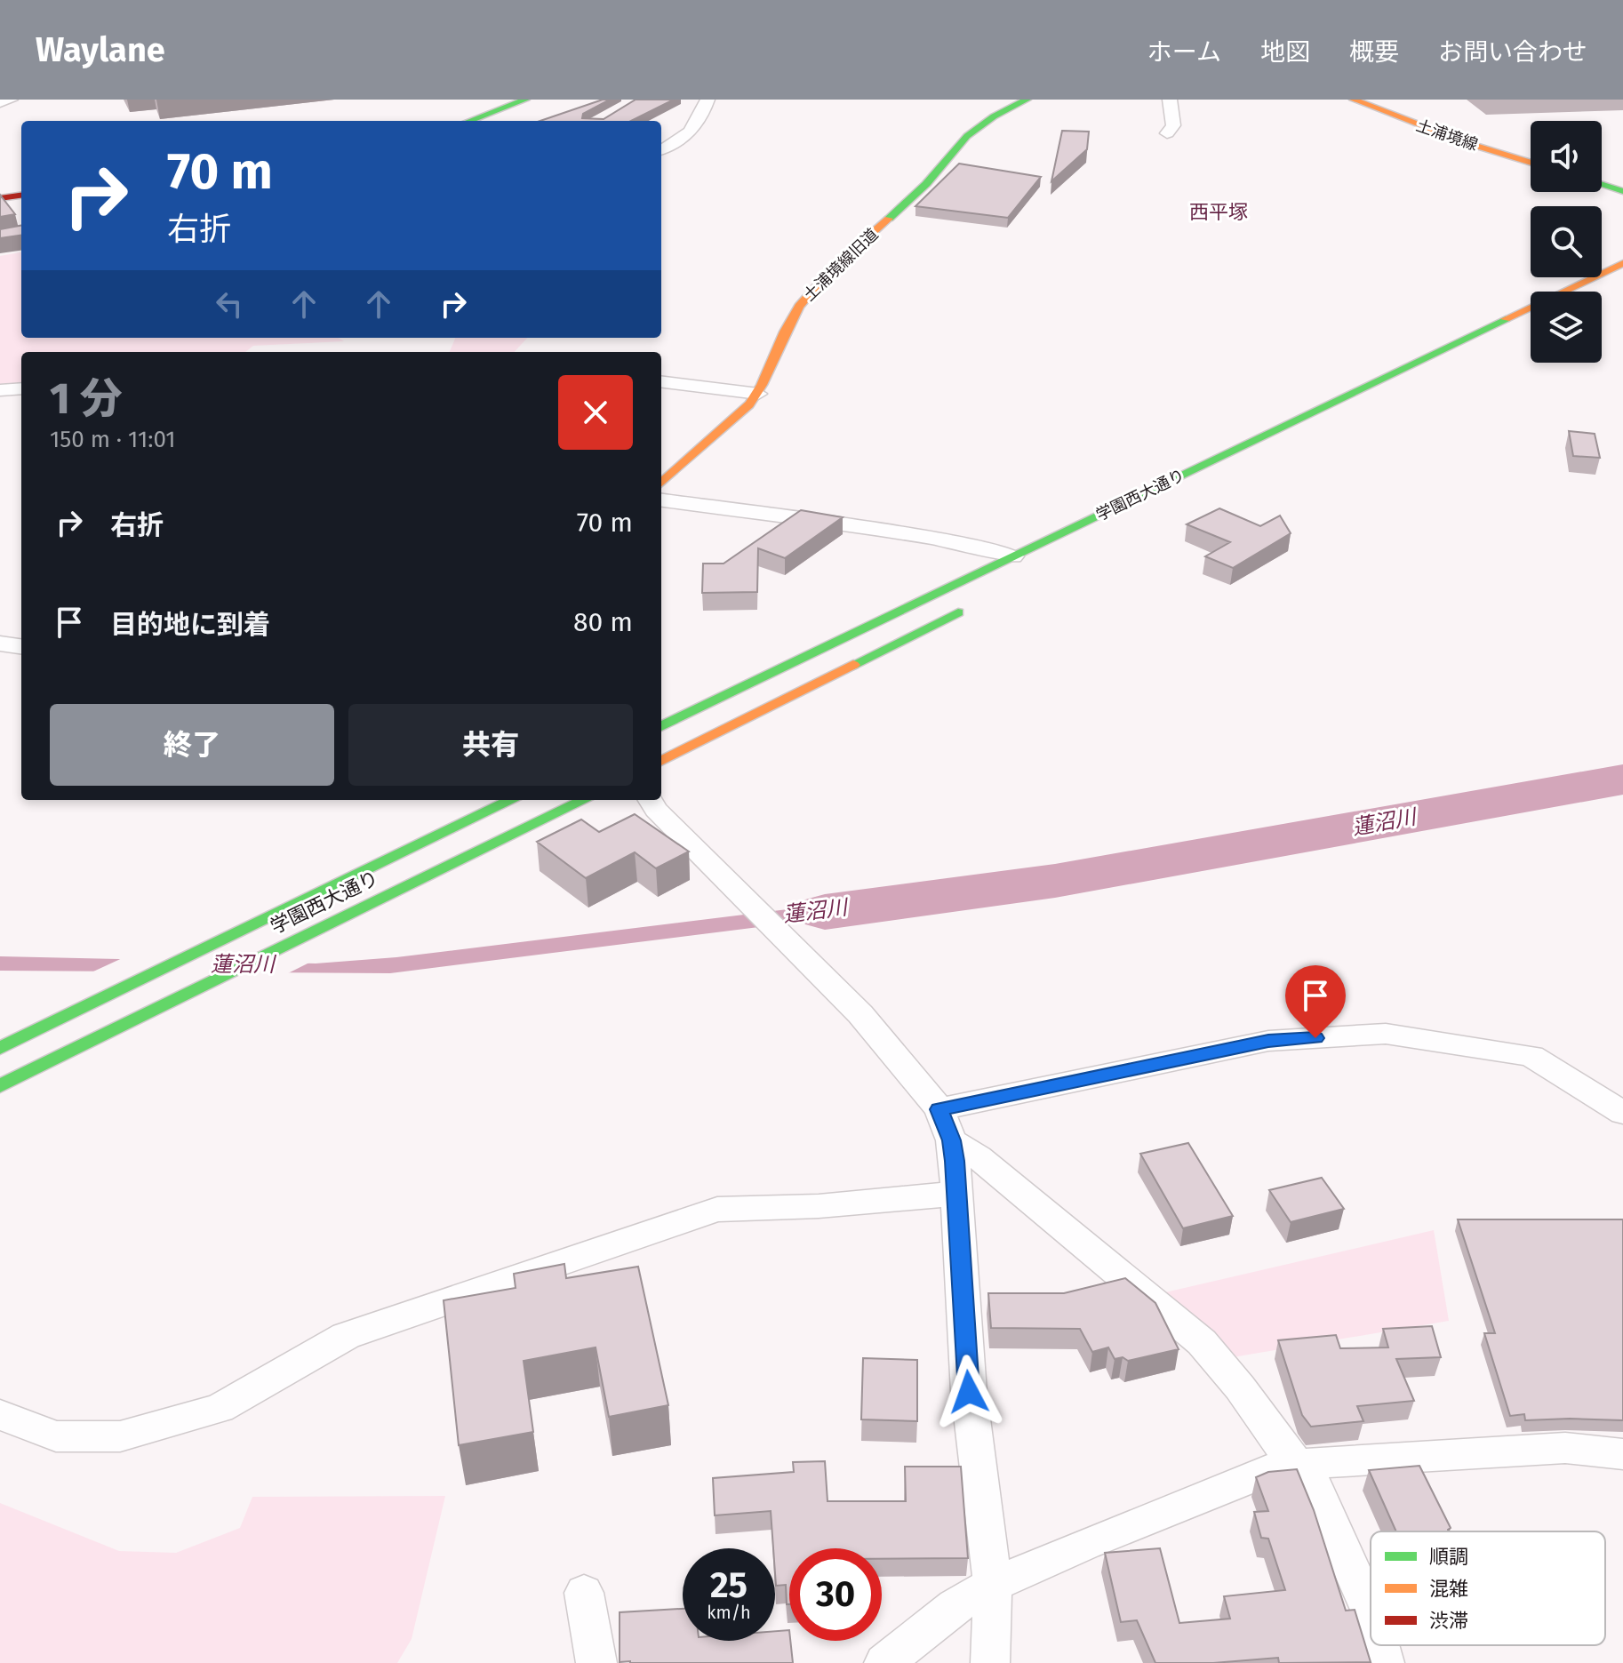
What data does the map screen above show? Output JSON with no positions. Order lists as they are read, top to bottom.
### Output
{
  "streets": {
    "main road": ["土浦境線", "土浦境線旧道", "学園西大通り"]
  },
  "districts": ["西平塚"],
  "water": ["蓮沼川"],
  "legend": ["順調", "混雑", "渋滞"],
  "page": {
    "header": "Waylane",
    "nav": [
      "ホーム",
      "地図",
      "概要",
      "お問い合わせ"
    ],
    "turn": ["70 m", "右折"],
    "heading": ["1 分", "150 m · 11:01"],
    "list": [
      {
        "name": "右折",
        "value": "70 m"
      },
      {
        "name": "目的地に到着",
        "value": "80 m"
      }
    ],
    "buttons": ["終了", "共有"],
    "speed": "25 km/h",
    "limit": "30"
  }
}
